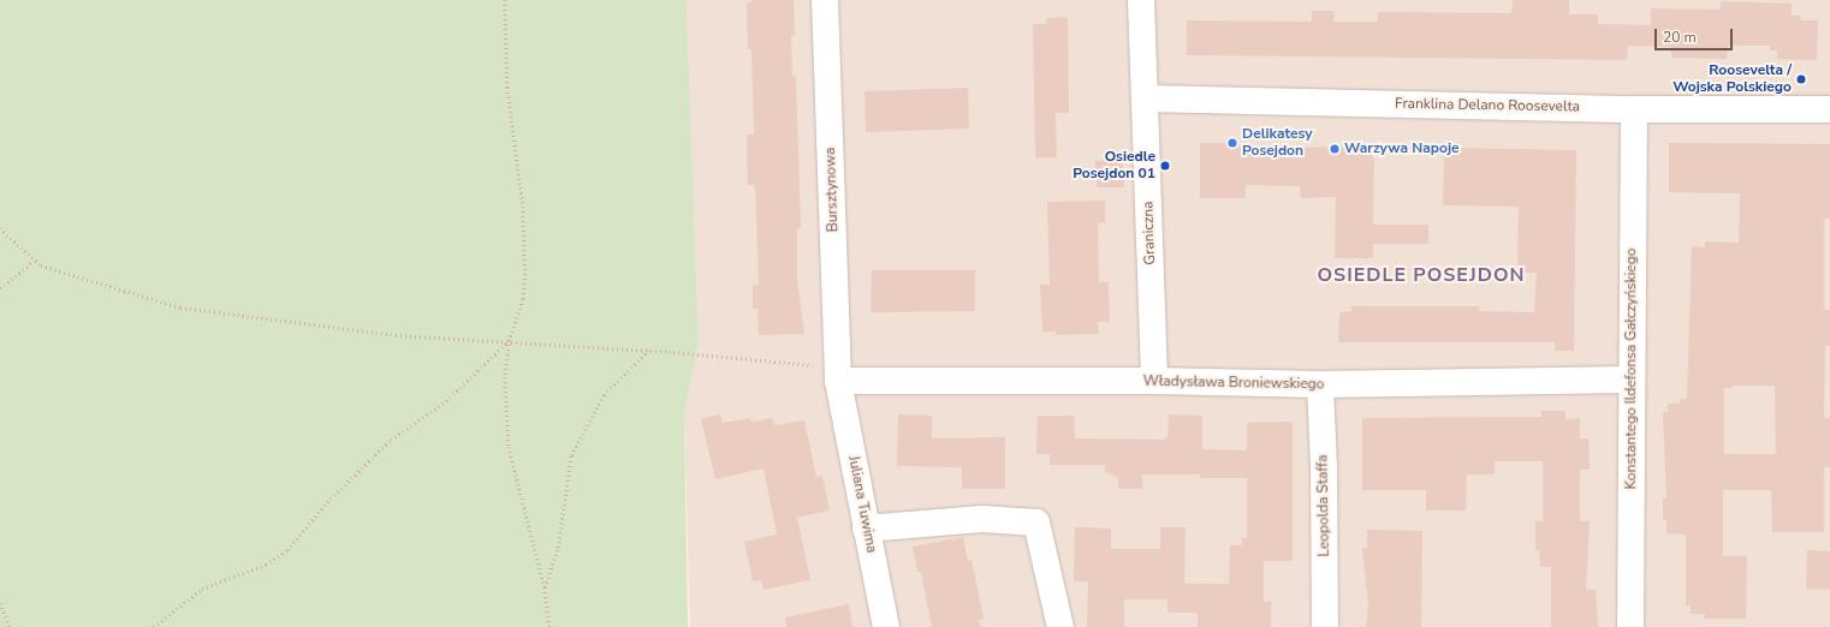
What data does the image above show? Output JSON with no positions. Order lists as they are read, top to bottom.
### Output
{
  "streets": {
    "street": [
      "Franklina Delano Roosevelta",
      "Bursztynowa",
      "Graniczna",
      "Konstantego Ildefonsa Gałczyńskiego",
      "Władysława Broniewskiego",
      "Juliana Tuwima",
      "Leopolda Staffa"
    ]
  },
  "crossings": [
    ["Franklina Delano Roosevelta", "Graniczna"],
    ["Franklina Delano Roosevelta", "Konstantego Ildefonsa Gałczyńskiego"],
    ["Bursztynowa", "Władysława Broniewskiego"],
    ["Bursztynowa", "Juliana Tuwima"],
    ["Graniczna", "Władysława Broniewskiego"],
    ["Konstantego Ildefonsa Gałczyńskiego", "Władysława Broniewskiego"],
    ["Władysława Broniewskiego", "Juliana Tuwima"],
    ["Władysława Broniewskiego", "Leopolda Staffa"]
  ],
  "districts": ["OSIEDLE POSEJDON"],
  "places": [
    "Roosevelta / Wojska Polskiego",
    "Delikatesy Posejdon",
    "Warzywa Napoje",
    "Osiedle Posejdon 01"
  ],
  "scale_bar": "20 m"
}
